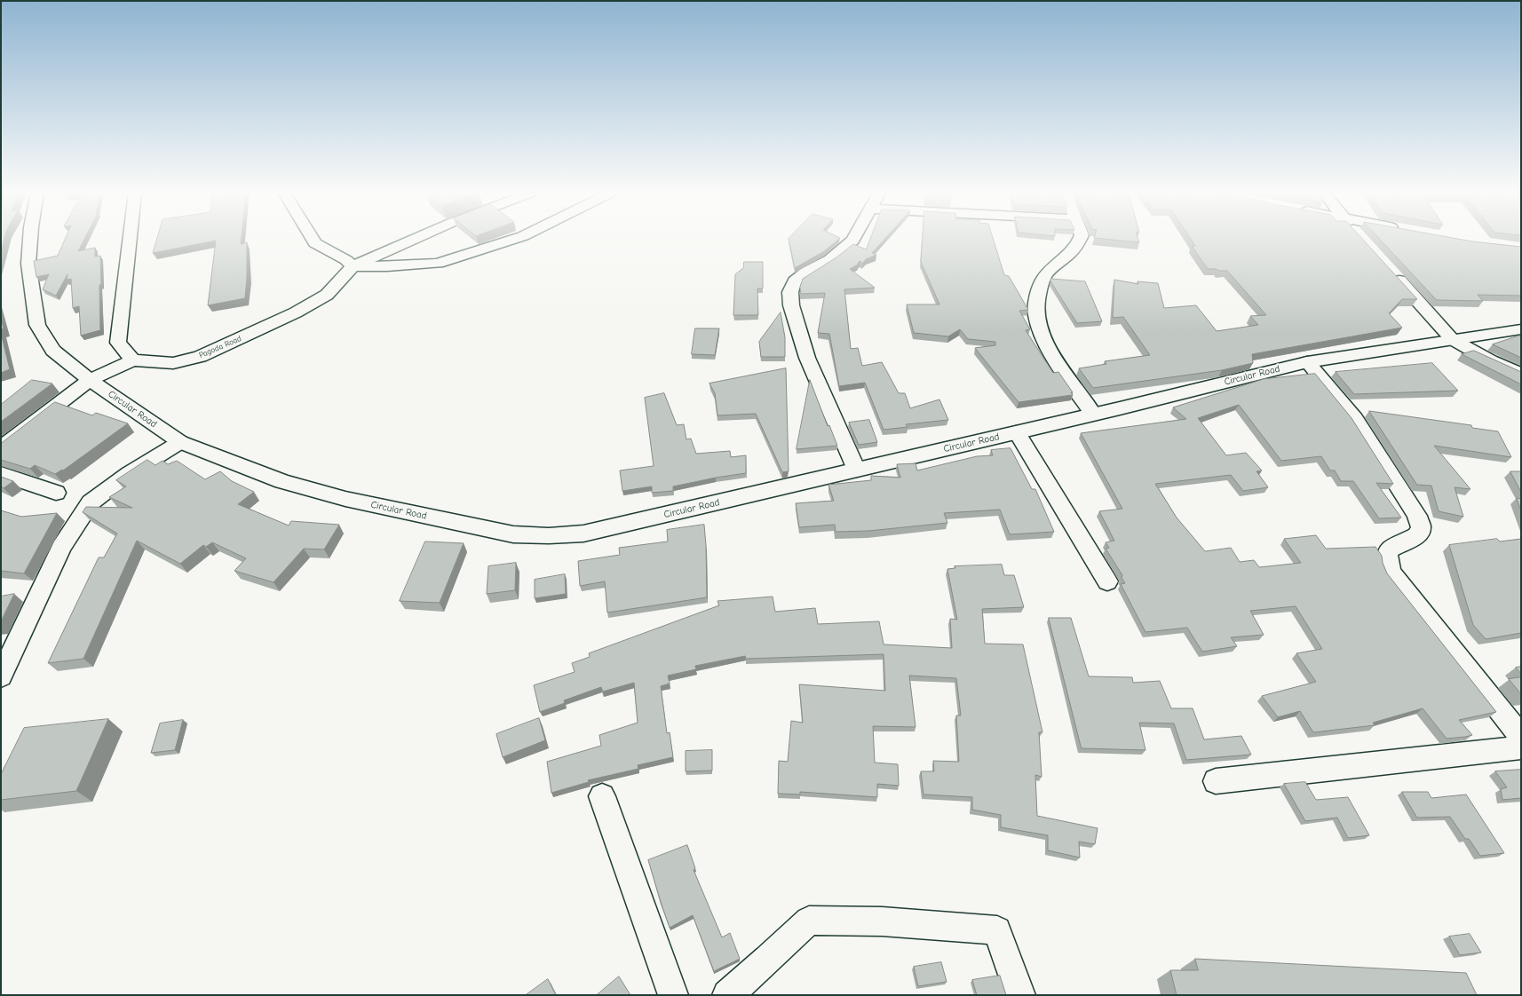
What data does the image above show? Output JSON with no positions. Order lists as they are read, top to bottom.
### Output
{
  "streets": {
    "street": ["Pagoda Road", "Circular Road"]
  }
}
